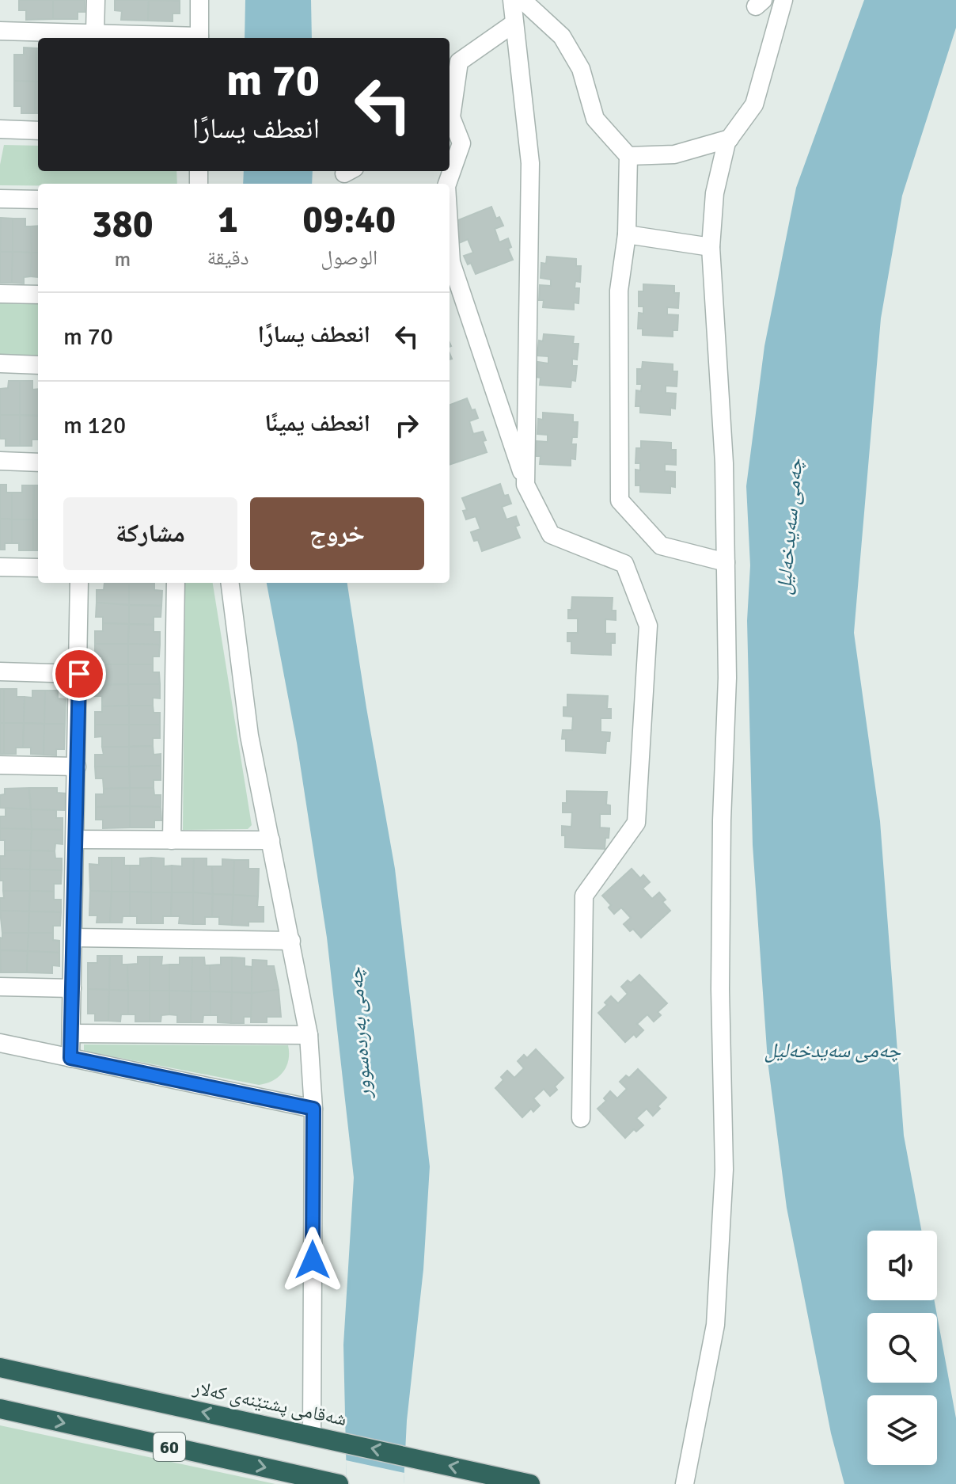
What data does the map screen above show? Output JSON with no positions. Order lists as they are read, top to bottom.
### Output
{
  "streets": {
    "highway": ["شەقامی پشتێنەی کەلار", "60"]
  },
  "water": ["چەمی سەیدخەلیل", "چەمی بەردەسوور"],
  "page": {
    "turn": ["70 m", "انعطف يسارًا"],
    "eta": [
      "09:40",
      "الوصول",
      "1",
      "دقيقة",
      "380",
      "m"
    ],
    "list": [
      {
        "name": "انعطف يسارًا",
        "value": "70 m"
      },
      {
        "name": "انعطف يمينًا",
        "value": "120 m"
      }
    ],
    "buttons": ["خروج", "مشاركة"]
  }
}
